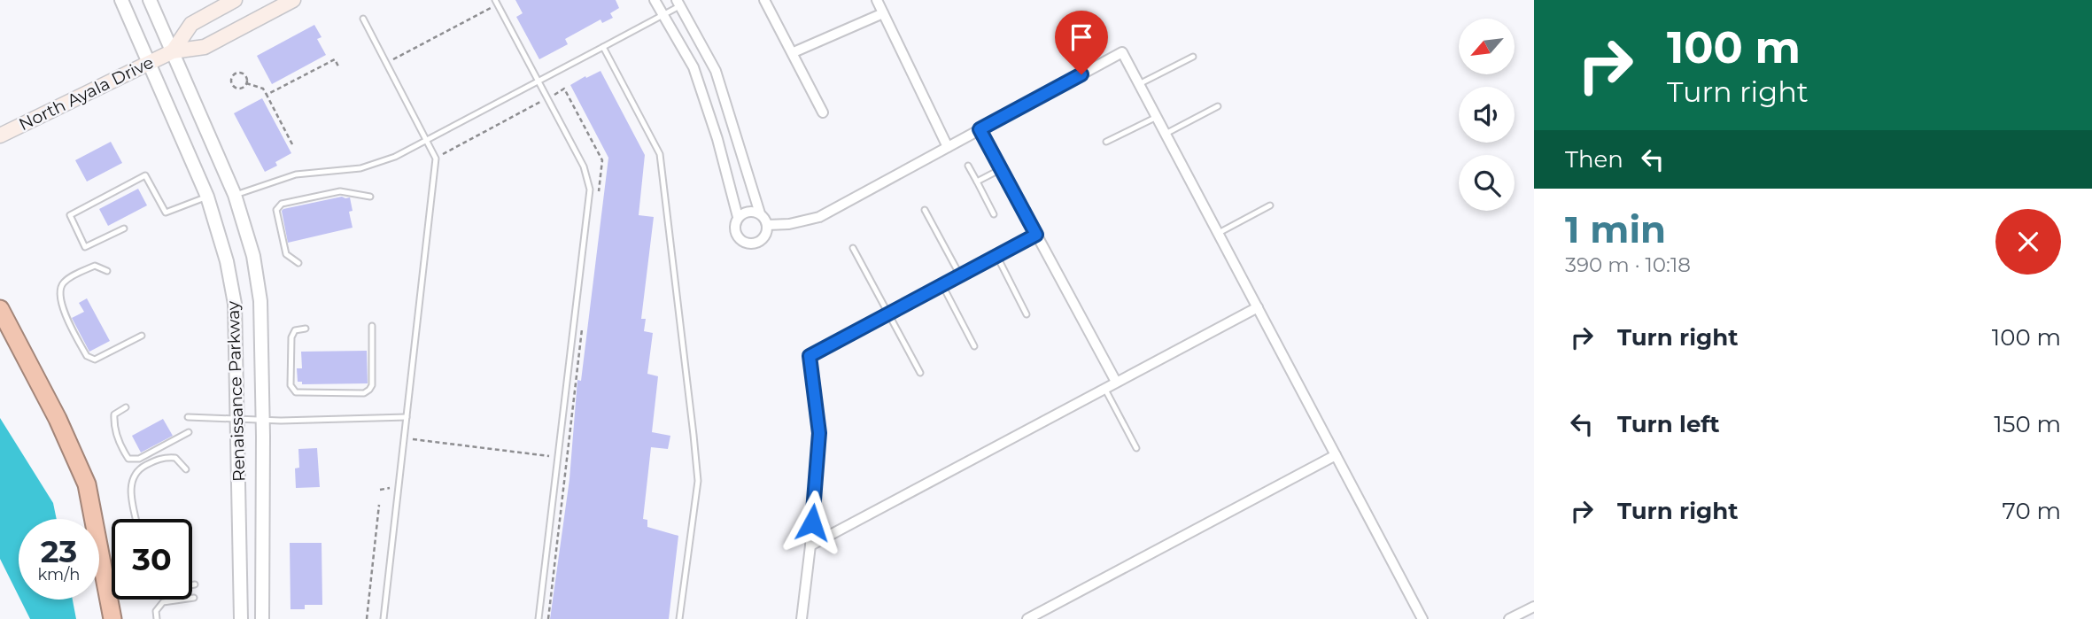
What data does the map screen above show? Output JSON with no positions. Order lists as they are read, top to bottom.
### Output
{
  "streets": {
    "main road": ["North Ayala Drive"],
    "street": ["Renaissance Parkway"]
  },
  "crossings": [
    ["North Ayala Drive", "Renaissance Parkway"]
  ],
  "north": "bottom left",
  "page": {
    "turn": ["100 m", "Turn right"],
    "then": "Then",
    "heading": ["1 min", "390 m · 10:18"],
    "list": [
      {
        "name": "Turn right",
        "value": "100 m"
      },
      {
        "name": "Turn left",
        "value": "150 m"
      },
      {
        "name": "Turn right",
        "value": "70 m"
      }
    ],
    "speed": "23 km/h",
    "limit": "30"
  }
}
